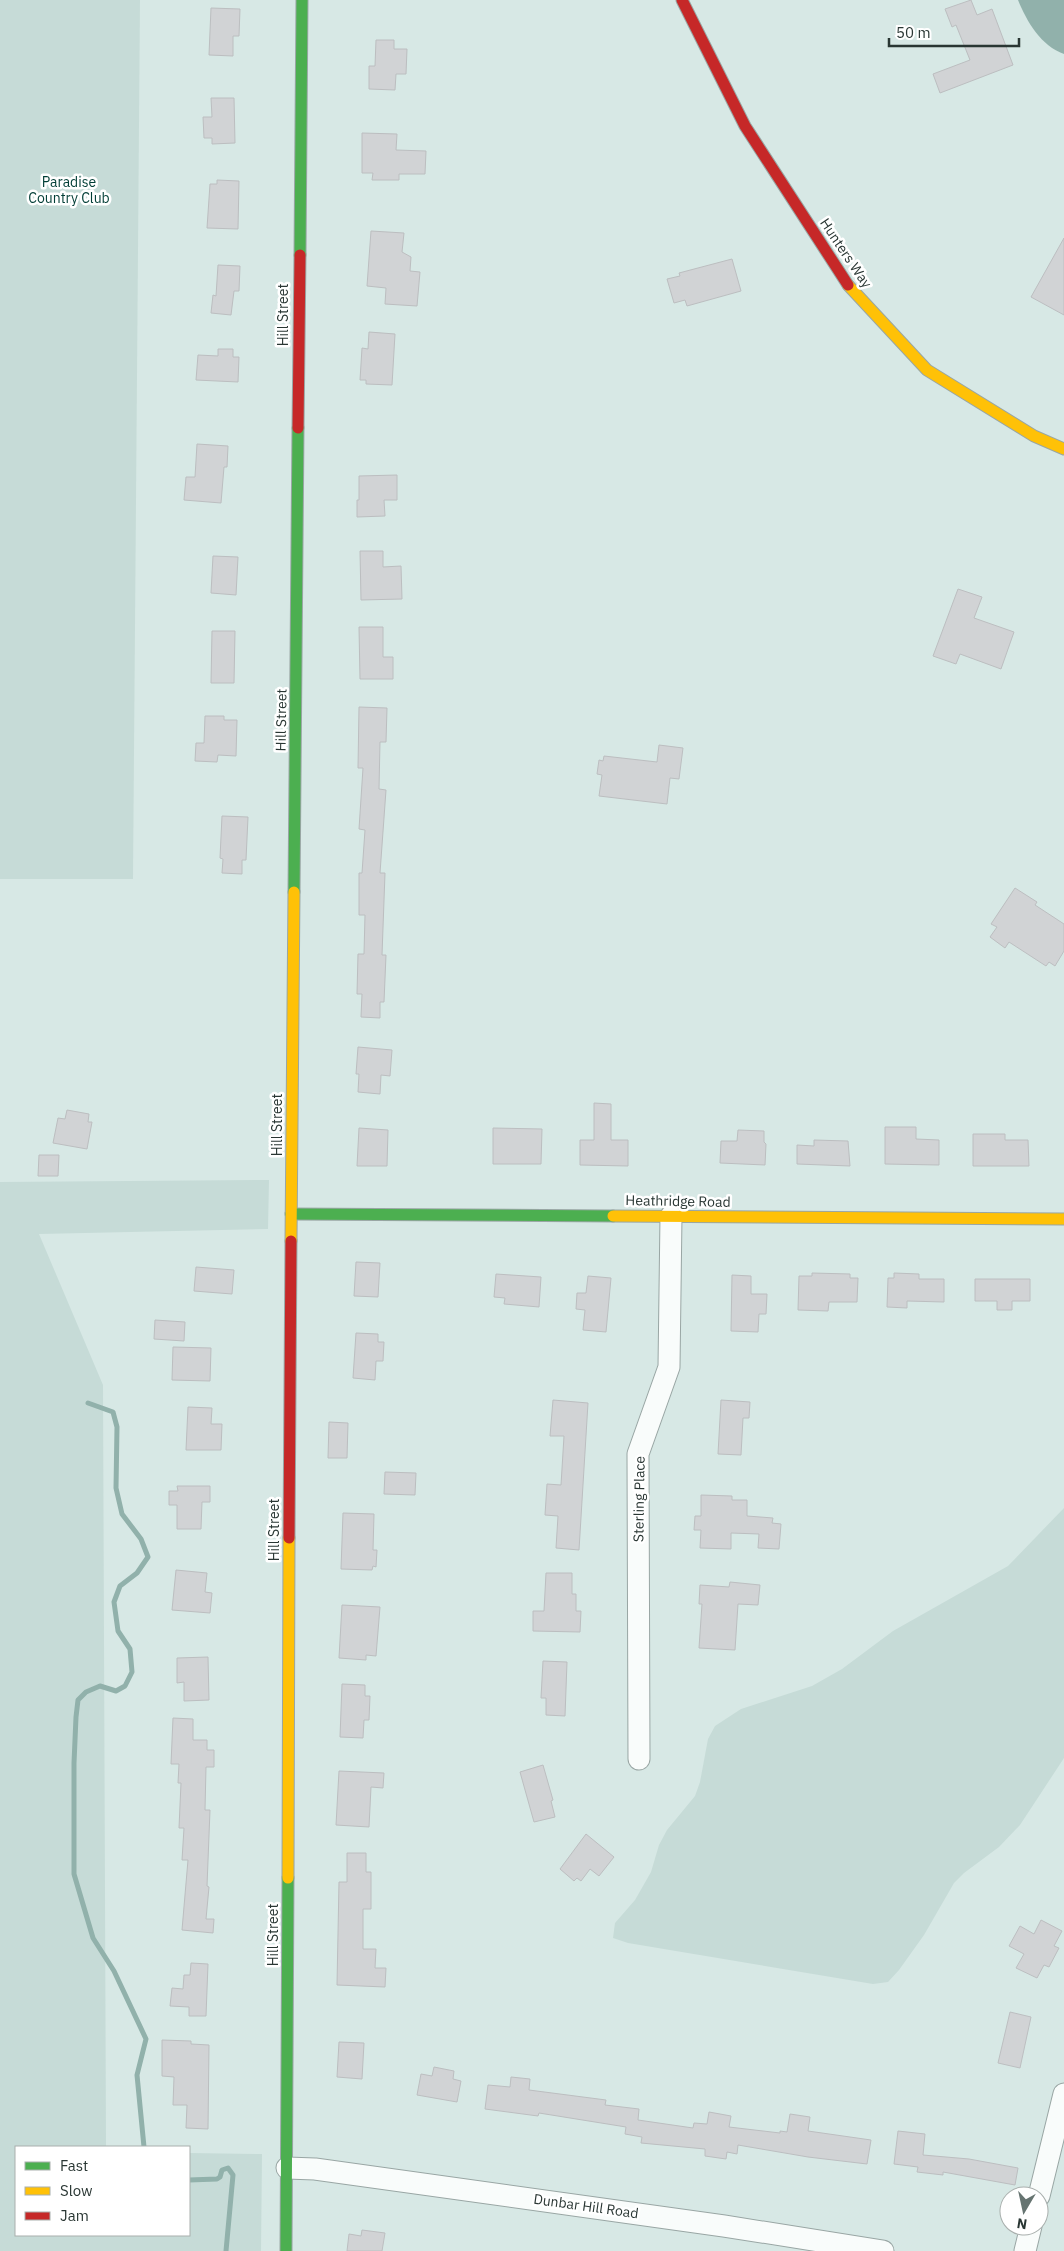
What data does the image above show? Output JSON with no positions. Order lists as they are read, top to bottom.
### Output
{
  "streets": {
    "street": [
      "Hunters Way",
      "Hill Street",
      "Heathridge Road",
      "Sterling Place",
      "Dunbar Hill Road"
    ]
  },
  "crossings": [
    ["Hill Street", "Heathridge Road"],
    ["Hill Street", "Dunbar Hill Road"],
    ["Heathridge Road", "Sterling Place"]
  ],
  "parks": ["Paradise Country Club"],
  "legend": ["Fast", "Slow", "Jam"],
  "scale_bar": "50 m",
  "north": "bottom"
}
